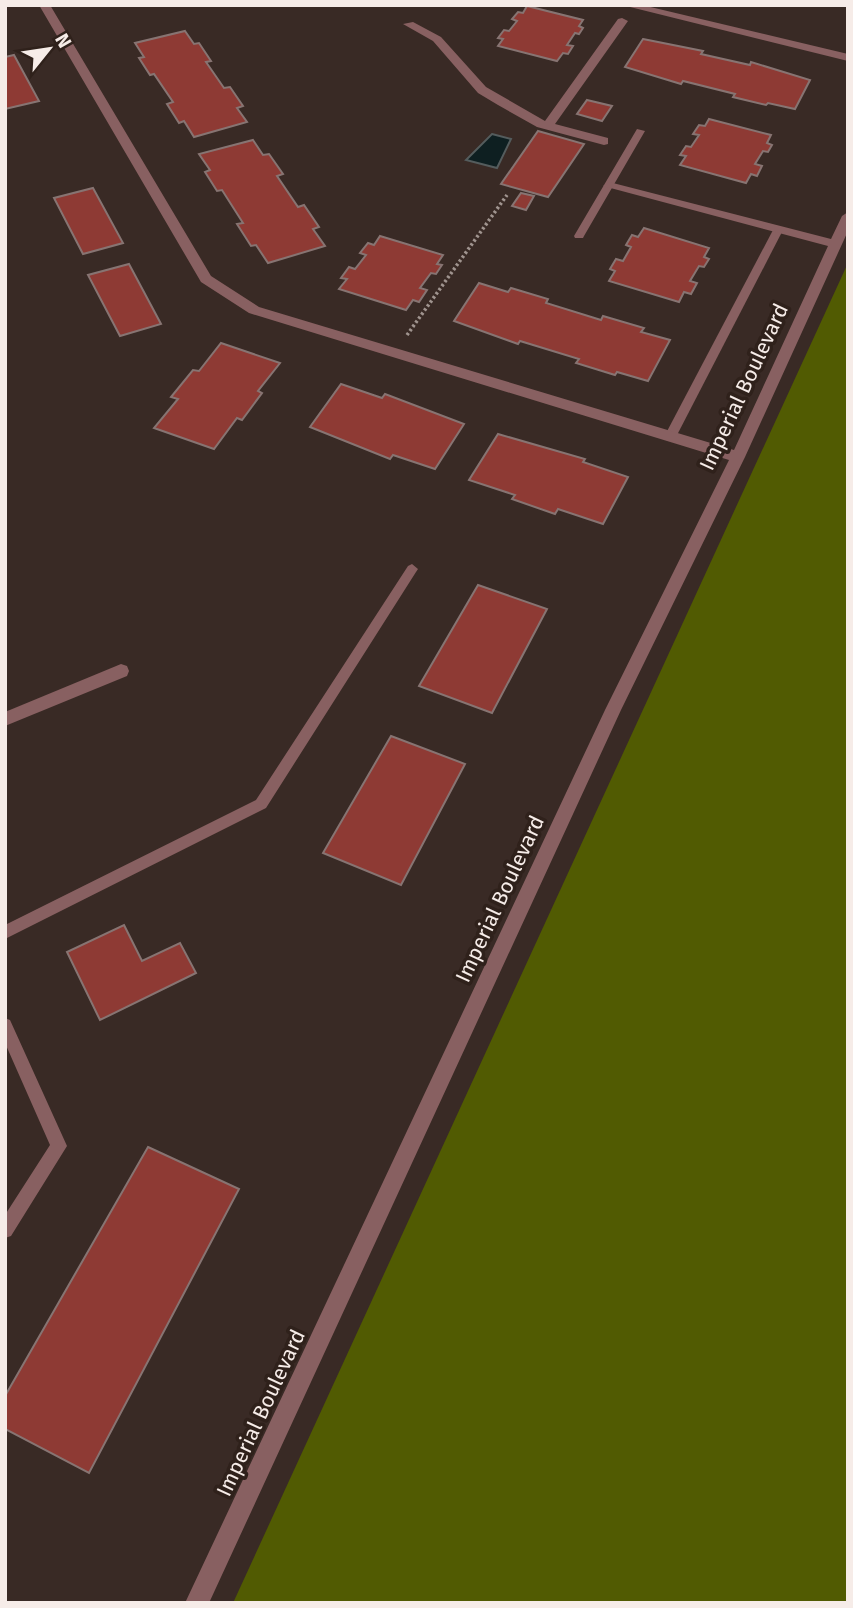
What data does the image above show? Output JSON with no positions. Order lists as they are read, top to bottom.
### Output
{
  "streets": {
    "street": ["Imperial Boulevard"]
  },
  "north": "top right"
}
